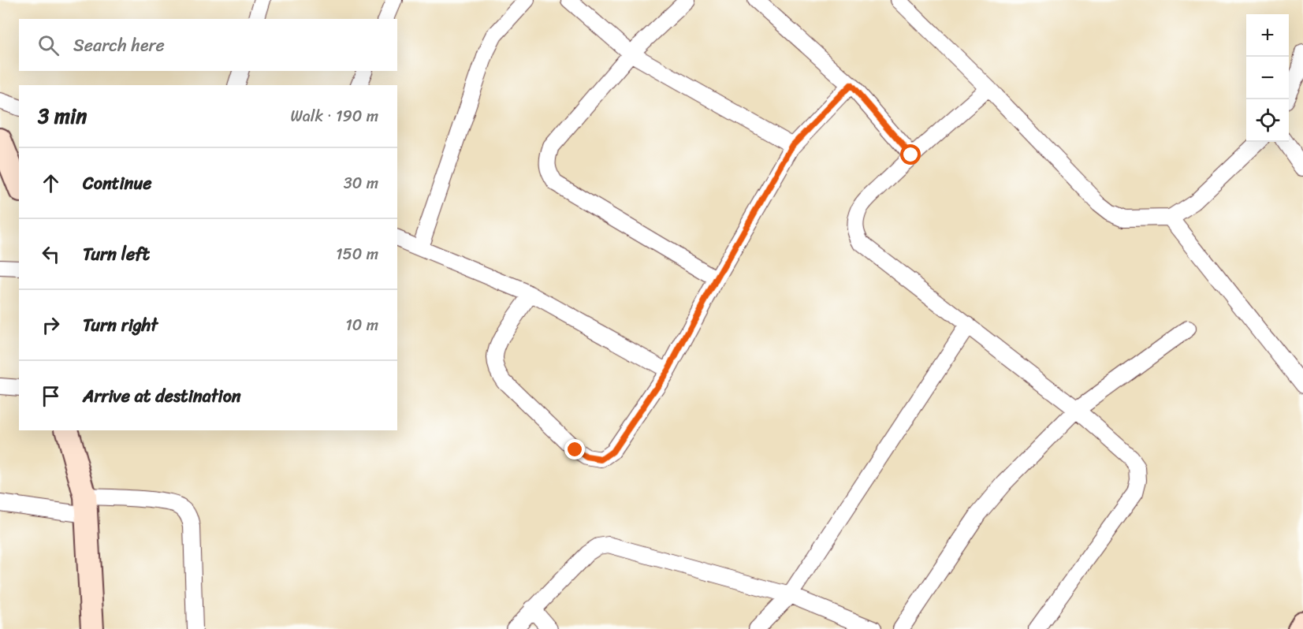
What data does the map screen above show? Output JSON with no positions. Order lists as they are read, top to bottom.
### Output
{
  "page": {
    "map_buttons": ["+", "−"],
    "search": "Search here",
    "heading": ["3 min", "Walk · 190 m"],
    "list": [
      ["Continue", "30 m"],
      ["Turn left", "150 m"],
      ["Turn right", "10 m"],
      "Arrive at destination"
    ]
  }
}
